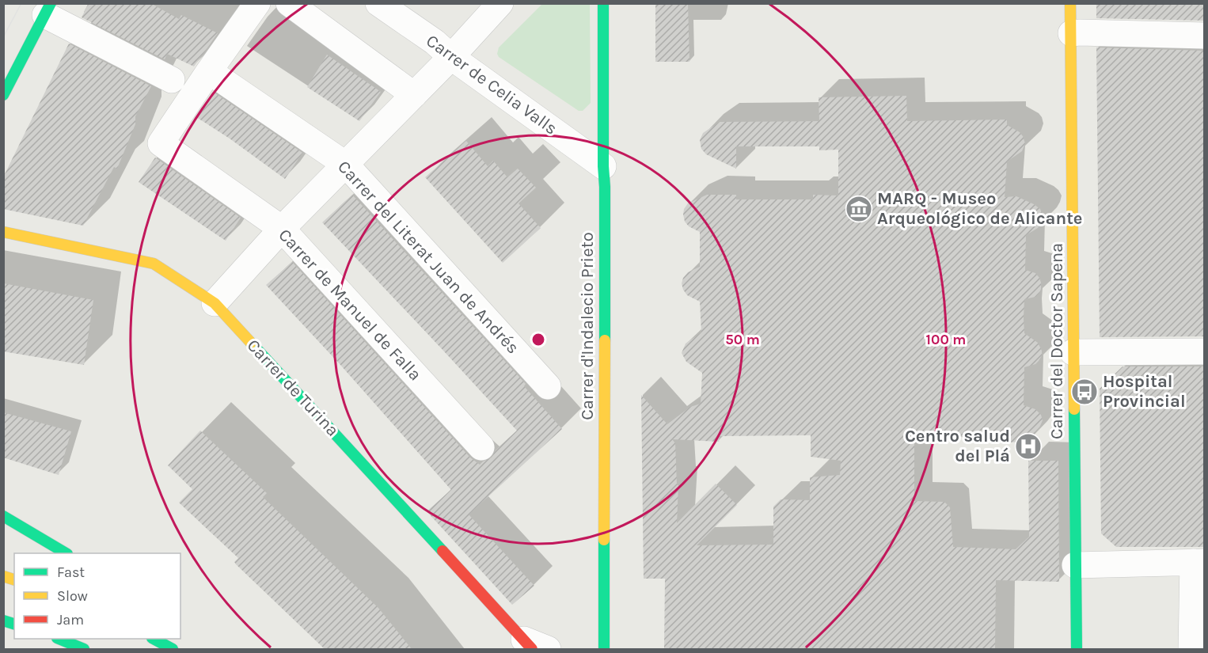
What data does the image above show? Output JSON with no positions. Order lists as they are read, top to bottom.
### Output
{
  "streets": {
    "street": [
      "Carrer de Celia Valls",
      "Carrer del Literat Juan de Andrés",
      "Carrer de Manuel de Falla",
      "Carrer d'Indalecio Prieto",
      "Carrer del Doctor Sapena",
      "Carrer de Turina"
    ]
  },
  "crossings": [
    ["Carrer de Celia Valls", "Carrer d'Indalecio Prieto"],
    ["Carrer del Literat Juan de Andrés", "Carrer de Manuel de Falla"]
  ],
  "places": {
    "museum": ["MARQ - Museo Arqueológico de Alicante"],
    "bus stop": ["Hospital Provincial"],
    "hospital": ["Centro salud del Plá"]
  },
  "legend": ["Fast", "Slow", "Jam"],
  "rings": ["50 m", "100 m"]
}
